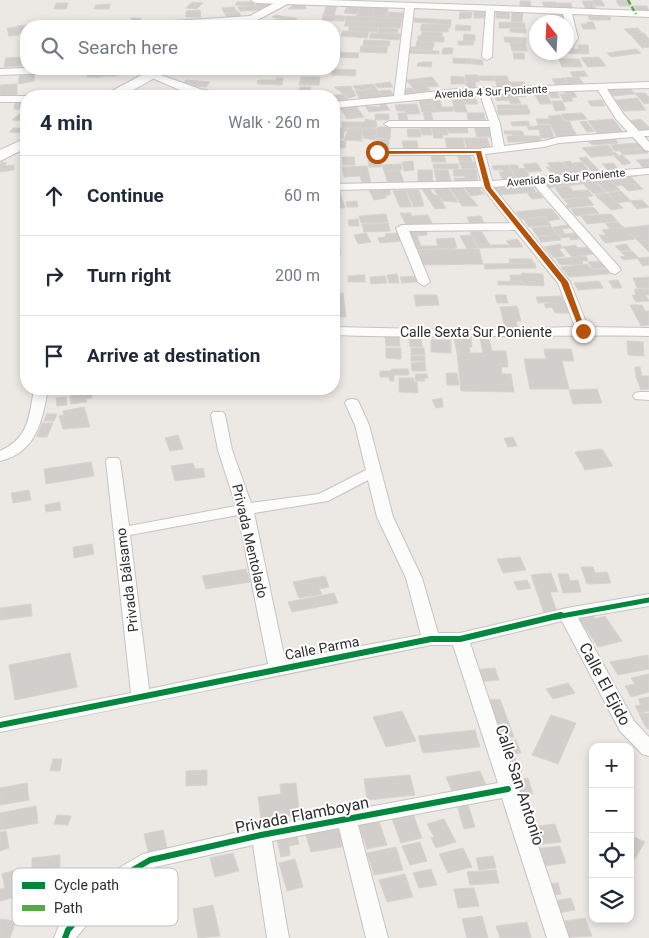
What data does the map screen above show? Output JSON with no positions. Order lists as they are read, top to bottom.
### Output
{
  "streets": {
    "street": [
      "Avenida 4 Sur Poniente",
      "Avenida 5a Sur Poniente",
      "Calle Sexta Sur Poniente",
      "Privada Mentolado",
      "Privada Bálsamo",
      "Calle Parma",
      "Calle El Ejido",
      "Calle San Antonio",
      "Privada Flamboyan"
    ]
  },
  "crossings": [
    ["Privada Mentolado", "Calle Parma"],
    ["Privada Bálsamo", "Calle Parma"],
    ["Calle Parma", "Calle El Ejido"],
    ["Calle Parma", "Calle San Antonio"],
    ["Calle San Antonio", "Privada Flamboyan"]
  ],
  "legend": ["Cycle path", "Path"],
  "north": "top",
  "page": {
    "search": "Search here",
    "heading": ["4 min", "Walk · 260 m"],
    "list": [
      ["Continue", "60 m"],
      ["Turn right", "200 m"],
      "Arrive at destination"
    ],
    "map_buttons": ["+", "−"]
  }
}
